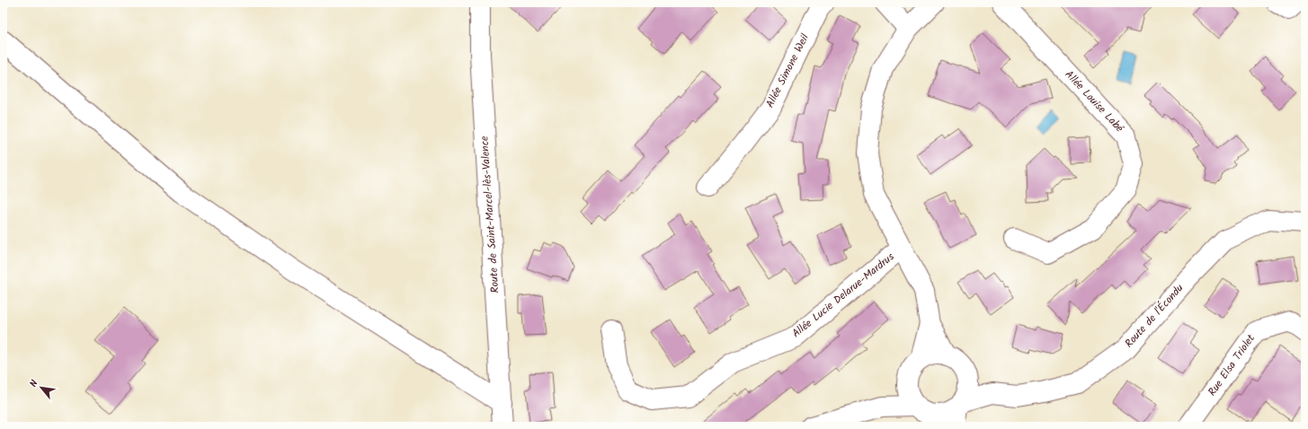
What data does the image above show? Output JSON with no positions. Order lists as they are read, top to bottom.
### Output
{
  "streets": {
    "street": [
      "Allée Simone Weil",
      "Allée Louise Labé",
      "Route de Saint-Marcel-lès-Valence",
      "Allée Lucie Delarue-Mardrus",
      "Route de l'Écondu",
      "Rue Elsa Triolet"
    ]
  },
  "north": "top left"
}
